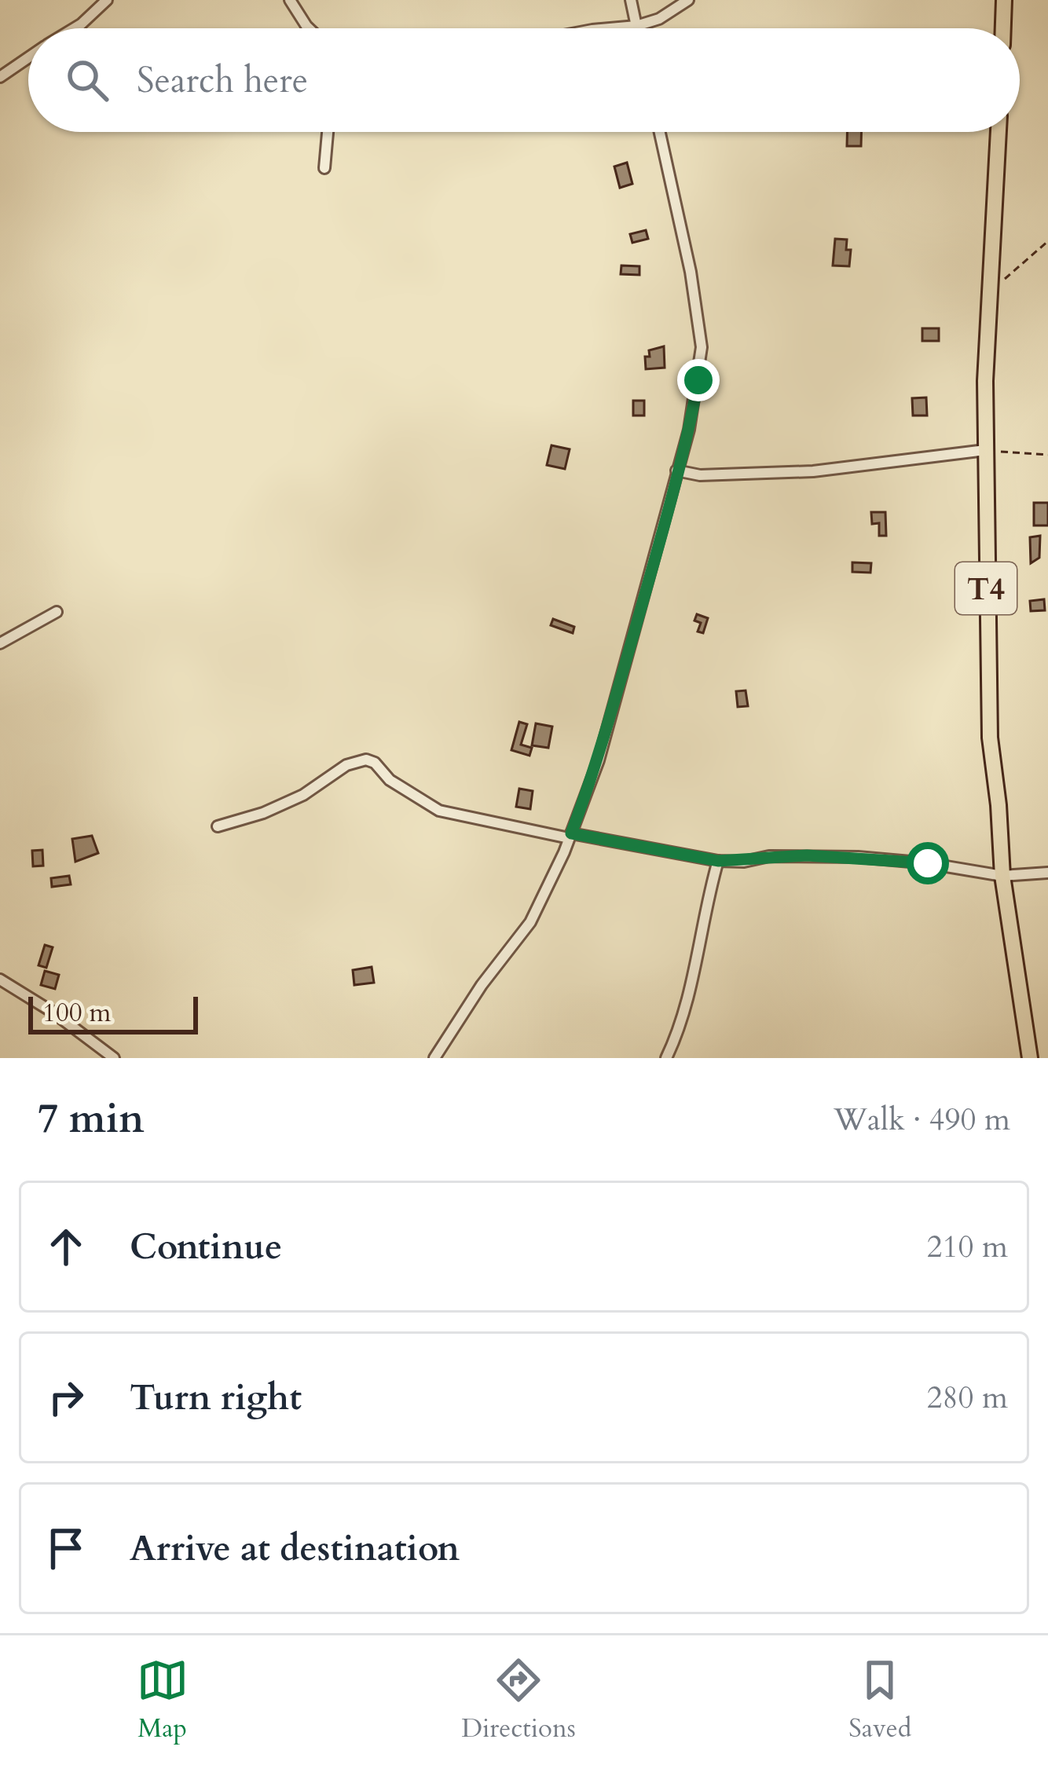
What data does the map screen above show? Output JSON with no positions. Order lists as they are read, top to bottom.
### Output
{
  "streets": {
    "highway": ["T4"]
  },
  "scale_bar": "100 m",
  "page": {
    "search": "Search here",
    "scale": "100 m",
    "heading": ["7 min", "Walk · 490 m"],
    "list": [
      ["Continue", "210 m"],
      ["Turn right", "280 m"],
      "Arrive at destination"
    ],
    "nav": ["Map", "Directions", "Saved"]
  }
}
